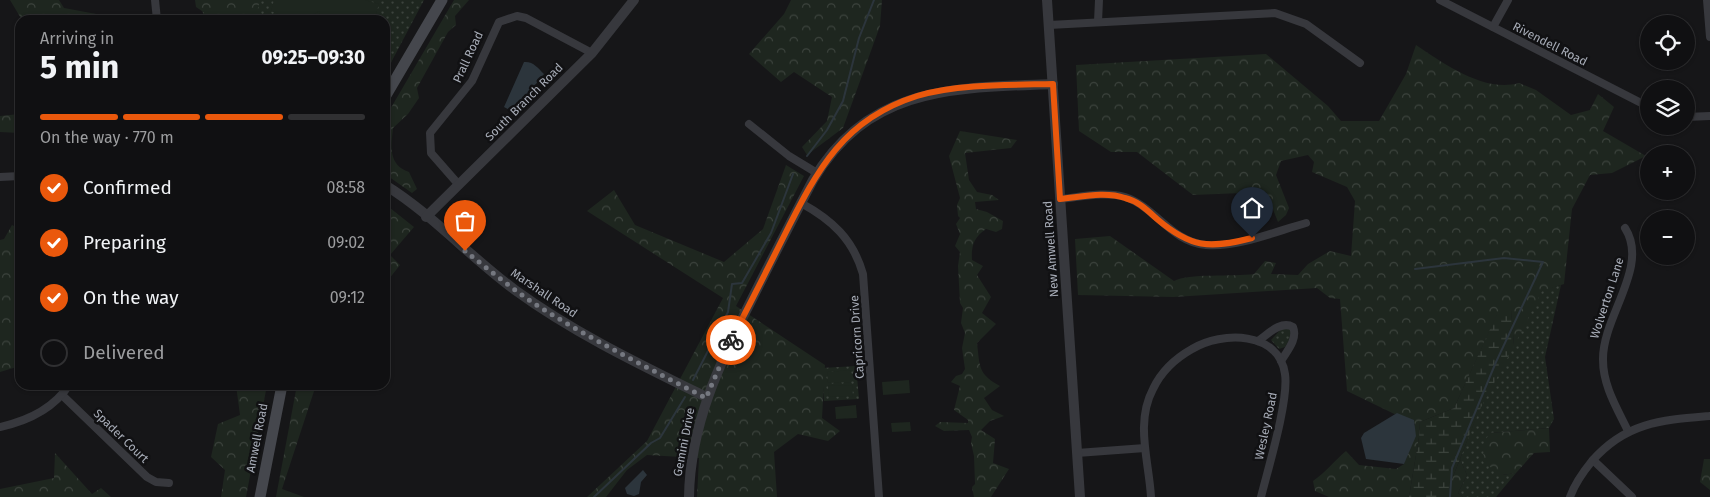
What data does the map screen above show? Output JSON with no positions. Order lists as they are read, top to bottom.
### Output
{
  "streets": {
    "main road": ["Amwell Road"],
    "street": [
      "Rivendell Road",
      "Prall Road",
      "South Branch Road",
      "New Amwell Road",
      "Marshall Road",
      "Wolverton Lane",
      "Capricorn Drive",
      "Wesley Road",
      "Spader Court",
      "Gemini Drive"
    ]
  },
  "crossings": [
    ["Prall Road", "South Branch Road"],
    ["South Branch Road", "Marshall Road"],
    ["New Amwell Road", "Gemini Drive"],
    ["Marshall Road", "Gemini Drive"],
    ["Capricorn Drive", "Gemini Drive"]
  ],
  "page": {
    "map_buttons": ["+", "−"],
    "heading": ["5 min", "Arriving in", "09:25–09:30"],
    "bar": "On the way · 770 m",
    "list": [
      ["Confirmed", "08:58"],
      ["Preparing", "09:02"],
      ["On the way", "09:12"],
      "Delivered"
    ]
  }
}
